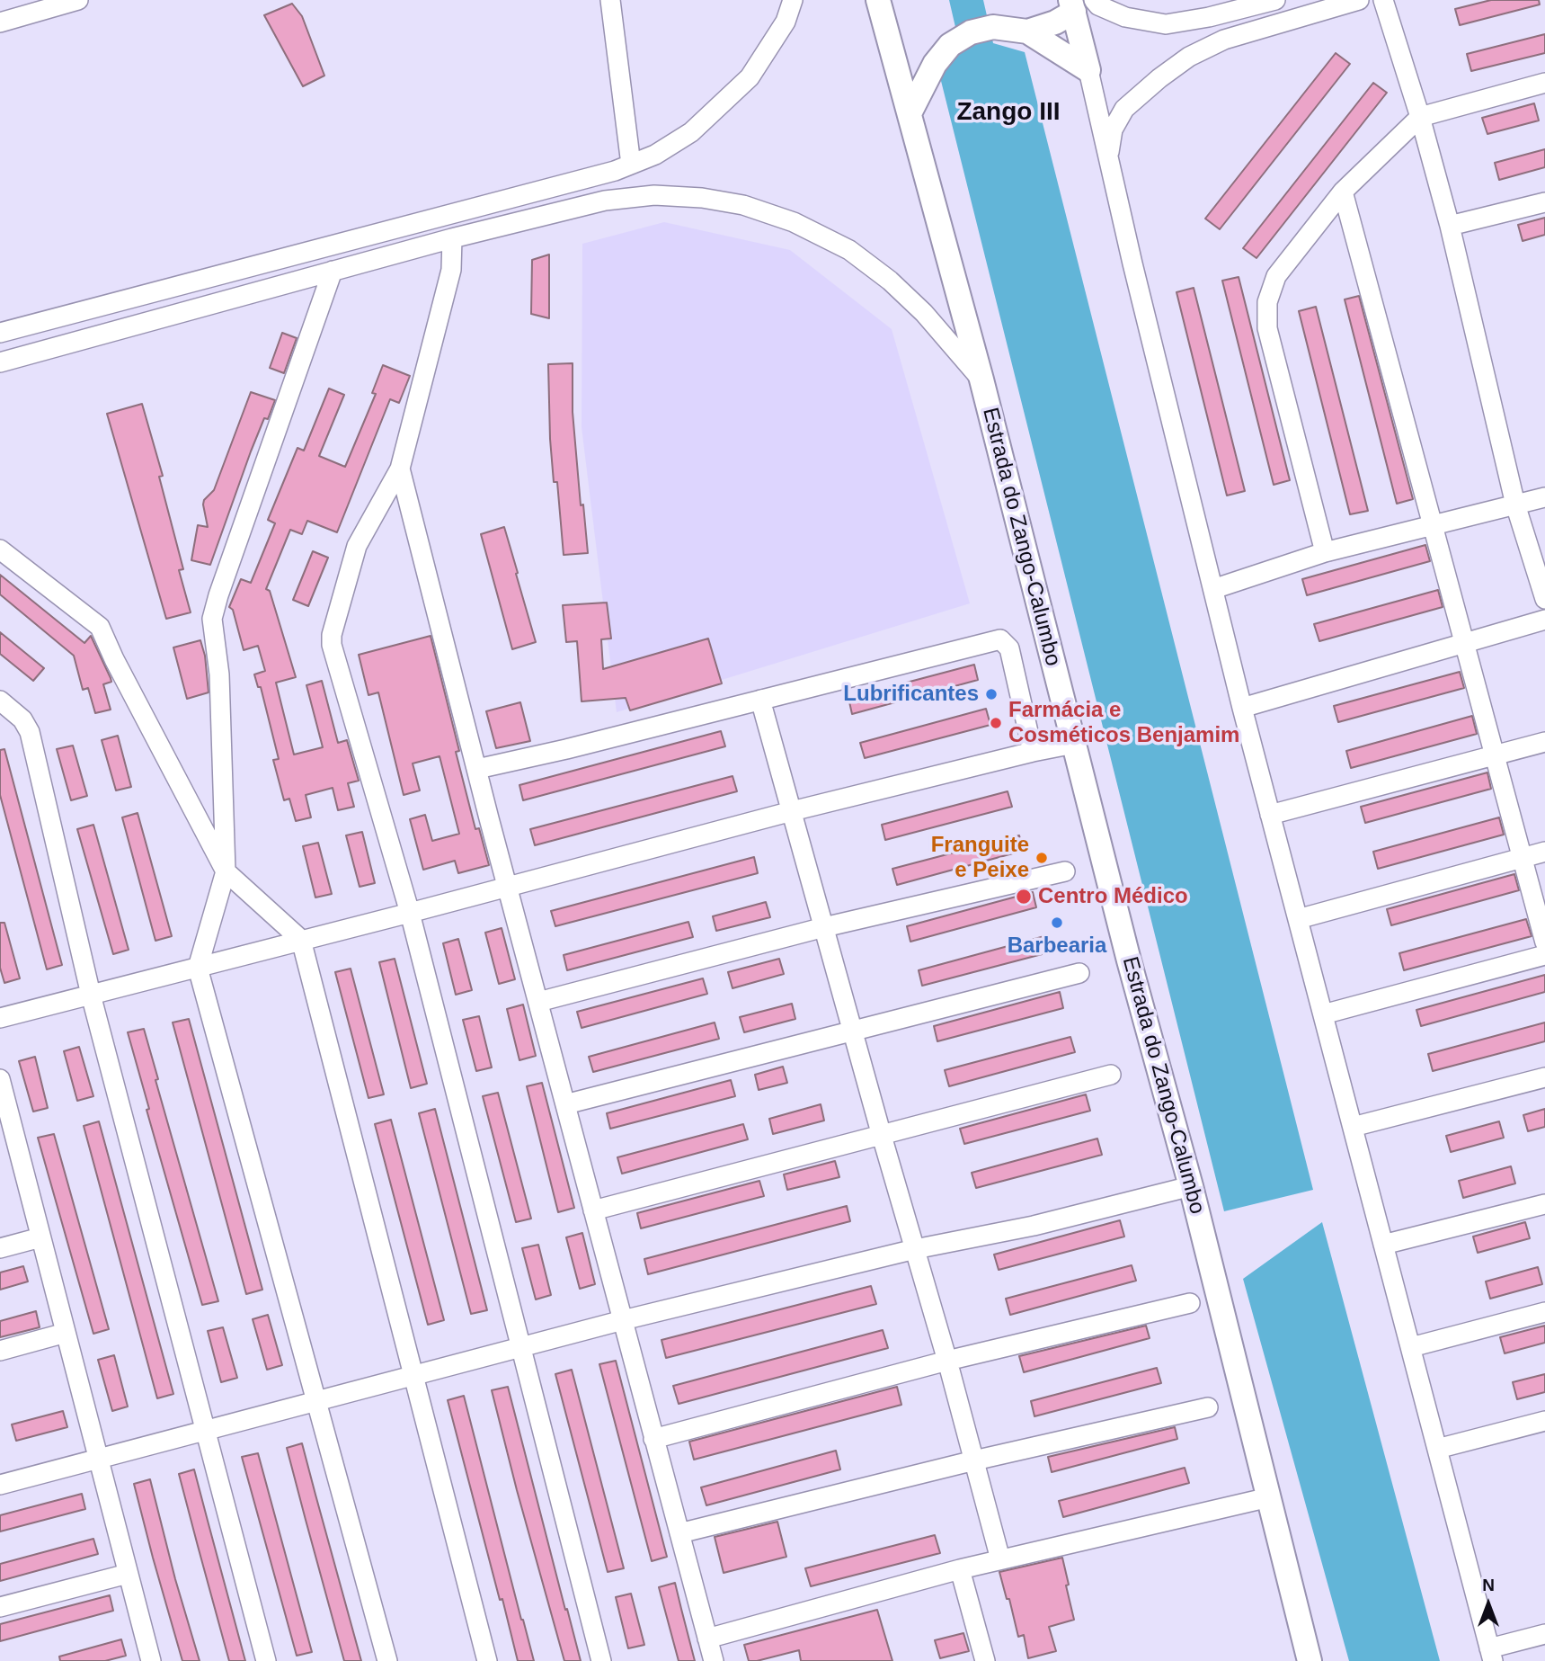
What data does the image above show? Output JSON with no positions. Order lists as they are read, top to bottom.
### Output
{
  "streets": {
    "main road": ["Estrada do Zango-Calumbo"]
  },
  "districts": ["Zango III"],
  "places": [
    "Lubrificantes",
    "Farmácia e Cosméticos Benjamim",
    "Franguite e Peixe",
    "Centro Médico",
    "Barbearia"
  ],
  "north": "top"
}
